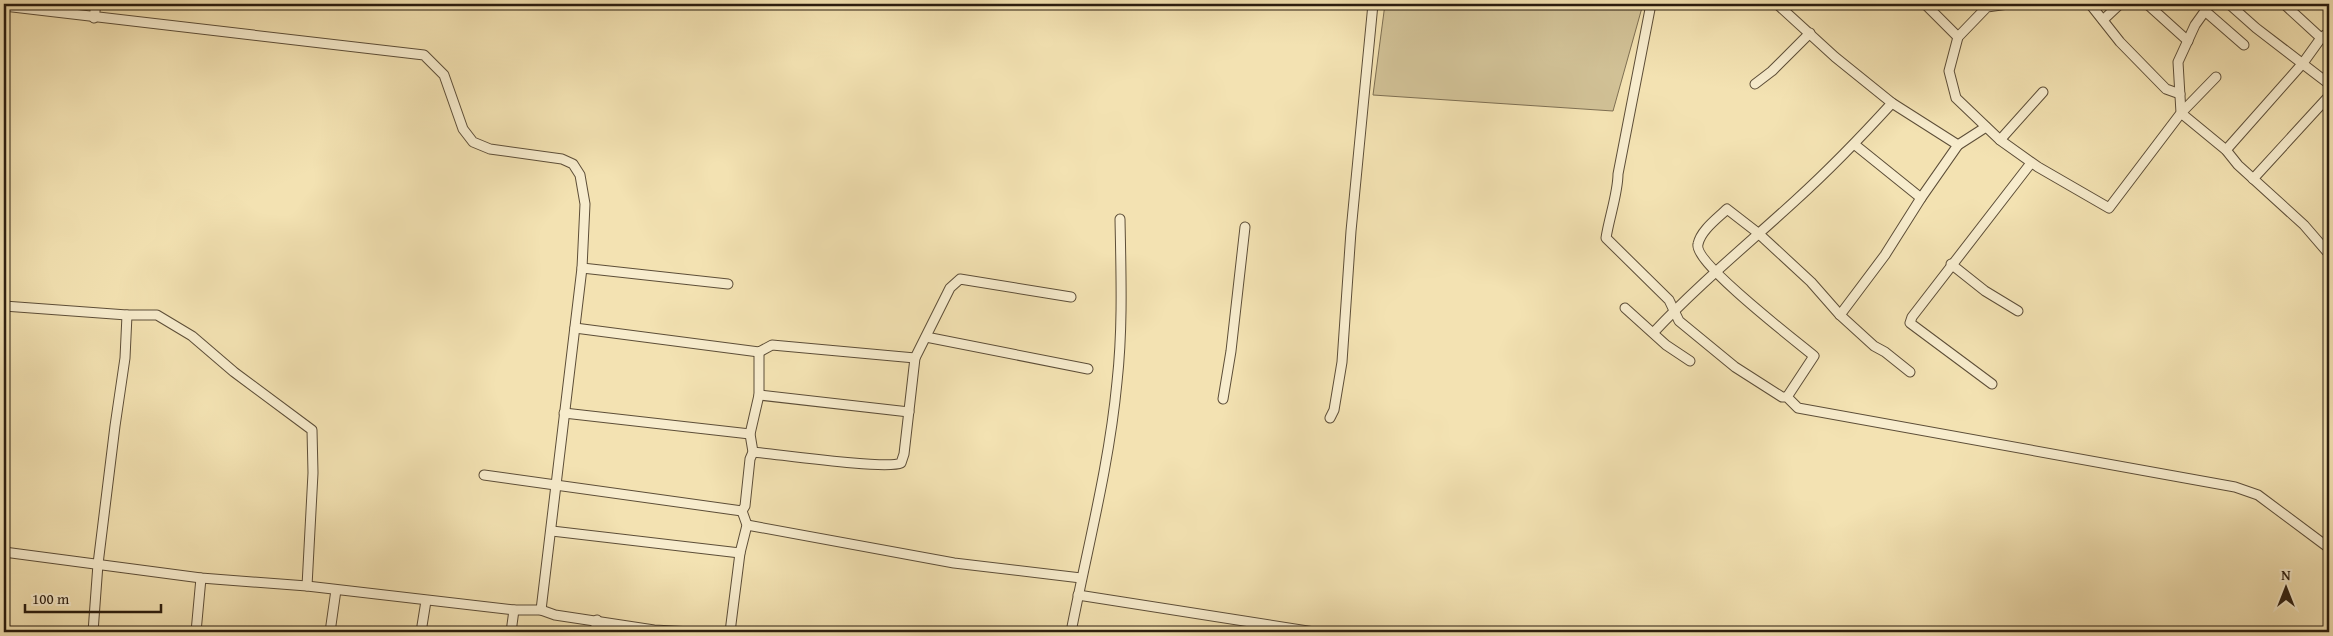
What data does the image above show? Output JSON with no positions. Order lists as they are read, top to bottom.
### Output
{
  "scale_bar": "100 m",
  "north": "top"
}
